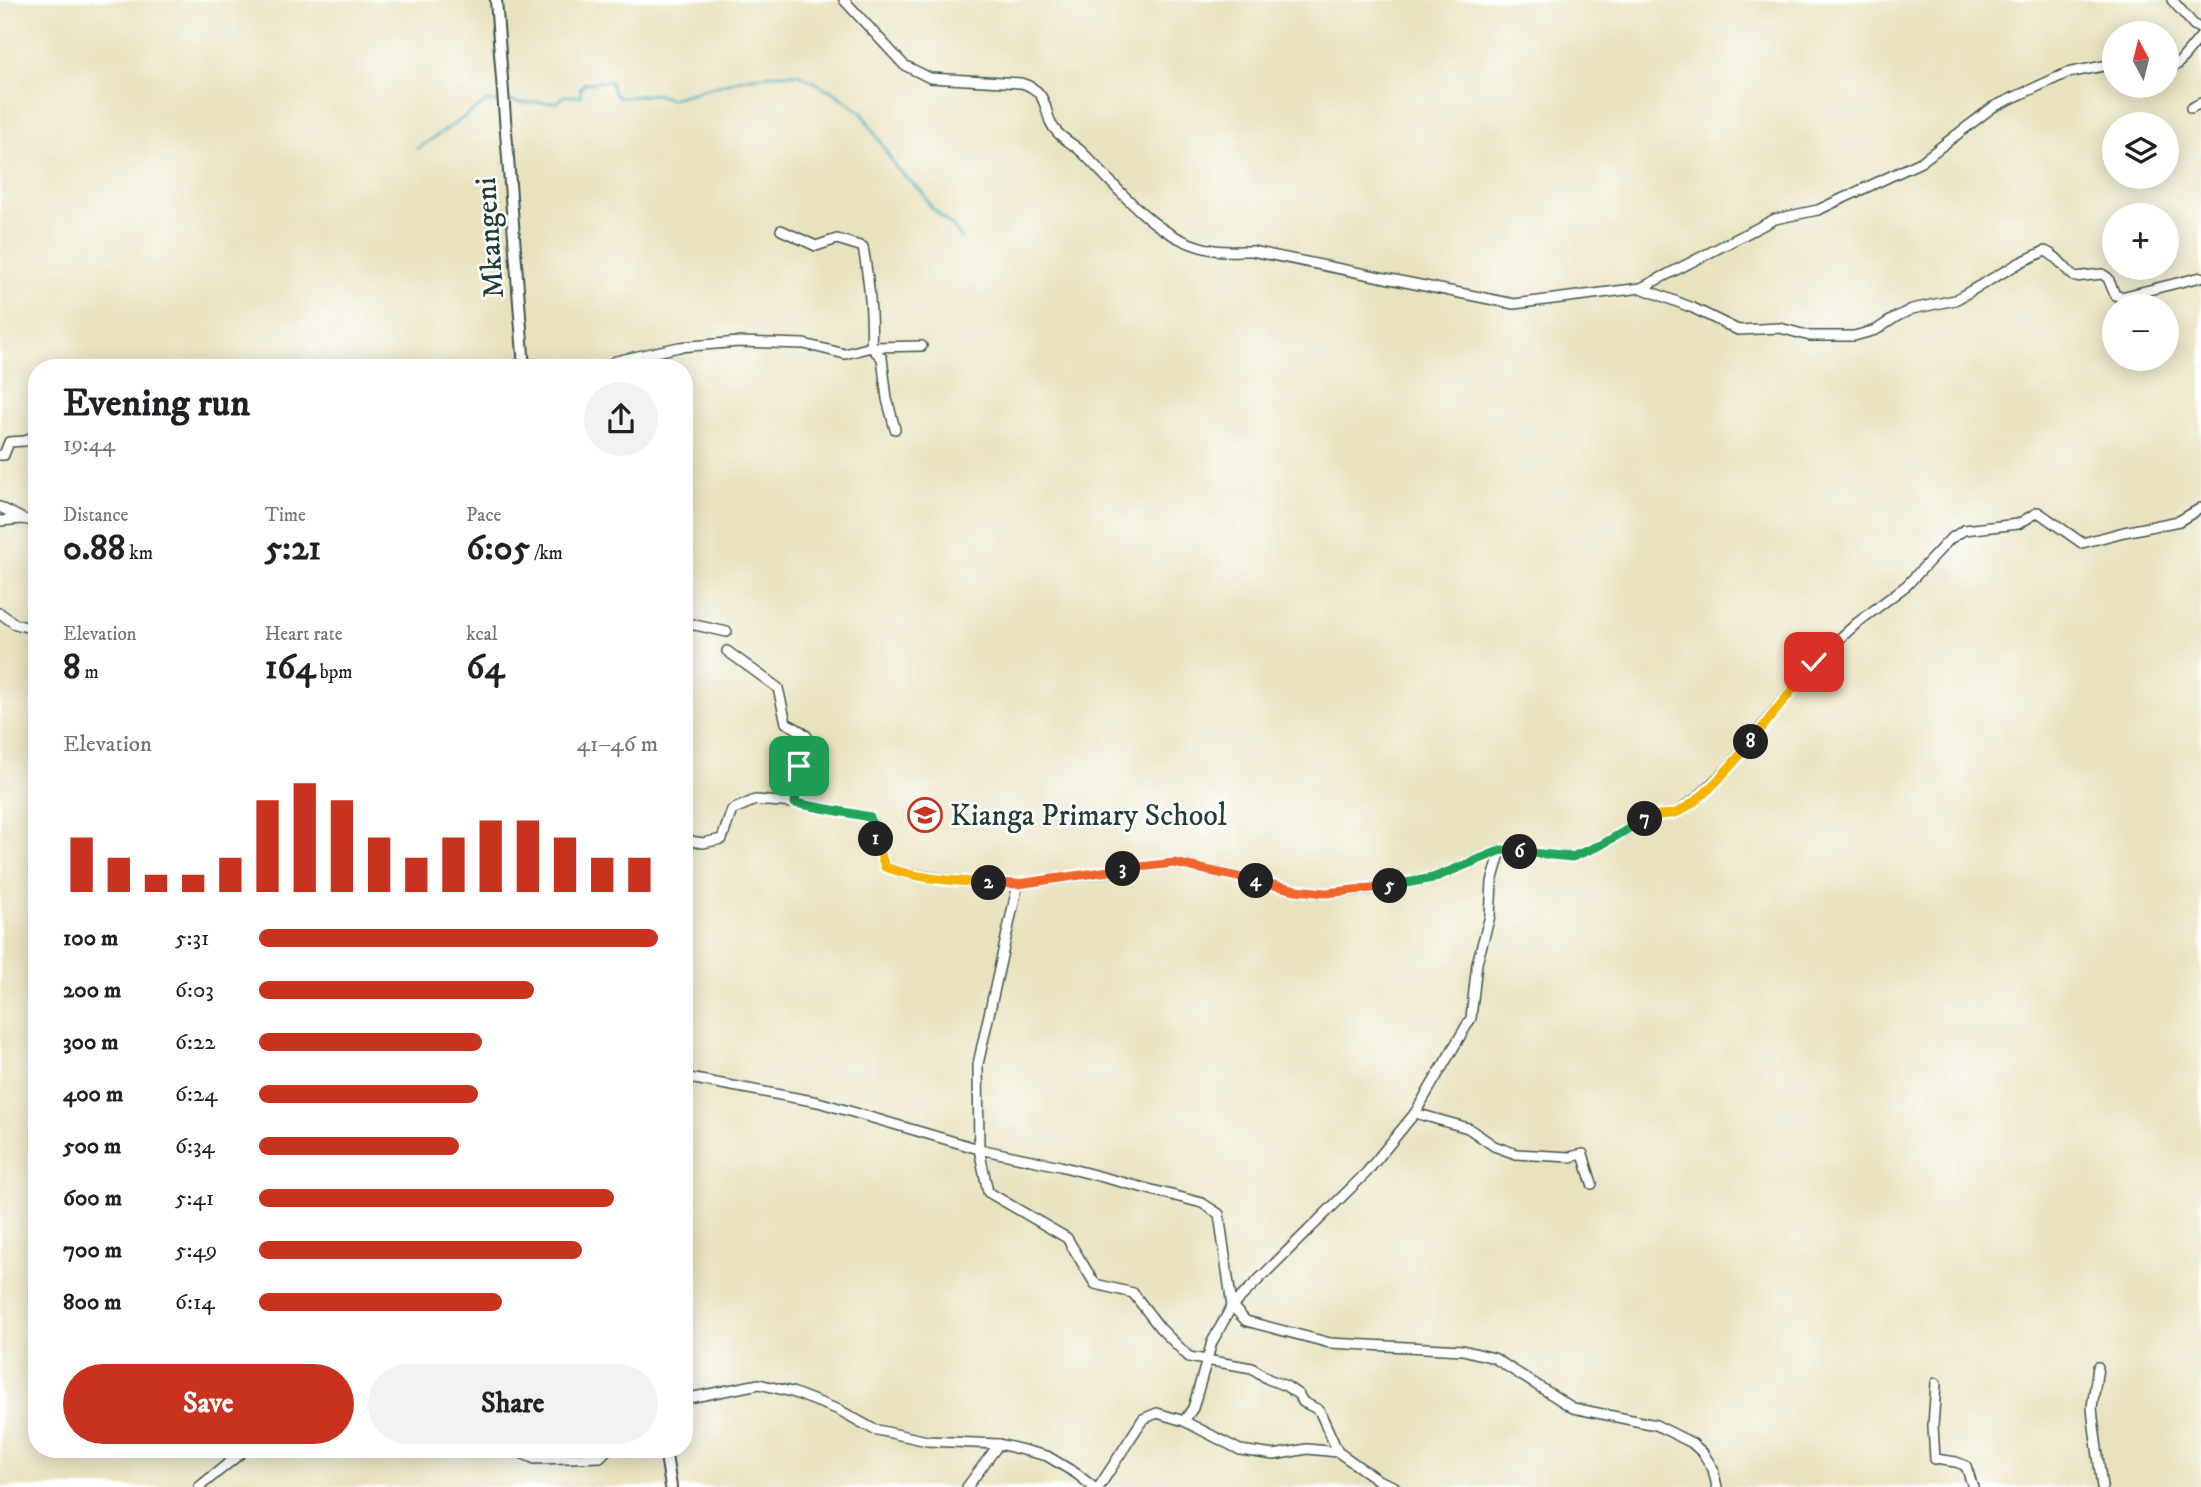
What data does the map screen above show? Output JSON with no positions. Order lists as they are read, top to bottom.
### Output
{
  "streets": {
    "street": ["Mkangeni"]
  },
  "places": {
    "school or university": ["Kianga Primary School"]
  },
  "north": "top",
  "page": {
    "map_buttons": ["+", "−"],
    "heading": ["Evening run", "19:44"],
    "stats": [
      ["Distance", "0.88 km"],
      ["Time", "5:21"],
      ["Pace", "6:05 /km"],
      ["Elevation", "8 m"],
      ["Heart rate", "164 bpm"],
      ["kcal", "64"]
    ],
    "chart": ["Elevation", "41–46 m"],
    "pins": [
      "8",
      "7",
      "1",
      "6",
      "3",
      "4",
      "2",
      "5"
    ],
    "list": [
      {
        "name": "100 m",
        "note": "5:31"
      },
      {
        "name": "200 m",
        "note": "6:03"
      },
      {
        "name": "300 m",
        "note": "6:22"
      },
      {
        "name": "400 m",
        "note": "6:24"
      },
      {
        "name": "500 m",
        "note": "6:34"
      },
      {
        "name": "600 m",
        "note": "5:41"
      },
      {
        "name": "700 m",
        "note": "5:49"
      },
      {
        "name": "800 m",
        "note": "6:14"
      }
    ],
    "buttons": ["Save", "Share"]
  }
}
